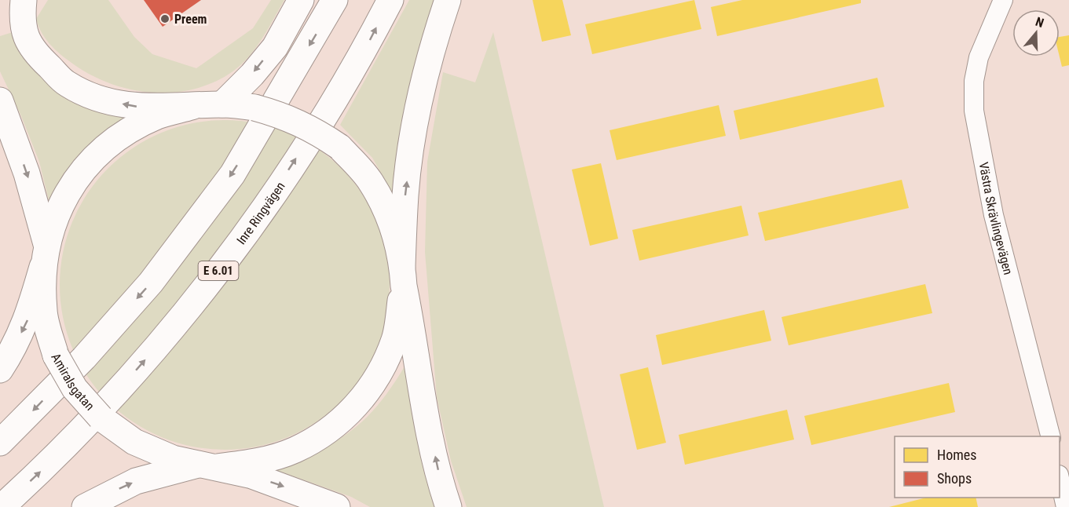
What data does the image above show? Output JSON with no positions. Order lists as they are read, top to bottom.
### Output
{
  "streets": {
    "main road": ["Inre Ringvägen", "E 6.01", "Amiralsgatan"],
    "street": ["Västra Skrävlingevägen"]
  },
  "places": ["Preem"],
  "legend": ["Homes", "Shops"],
  "north": "top"
}
